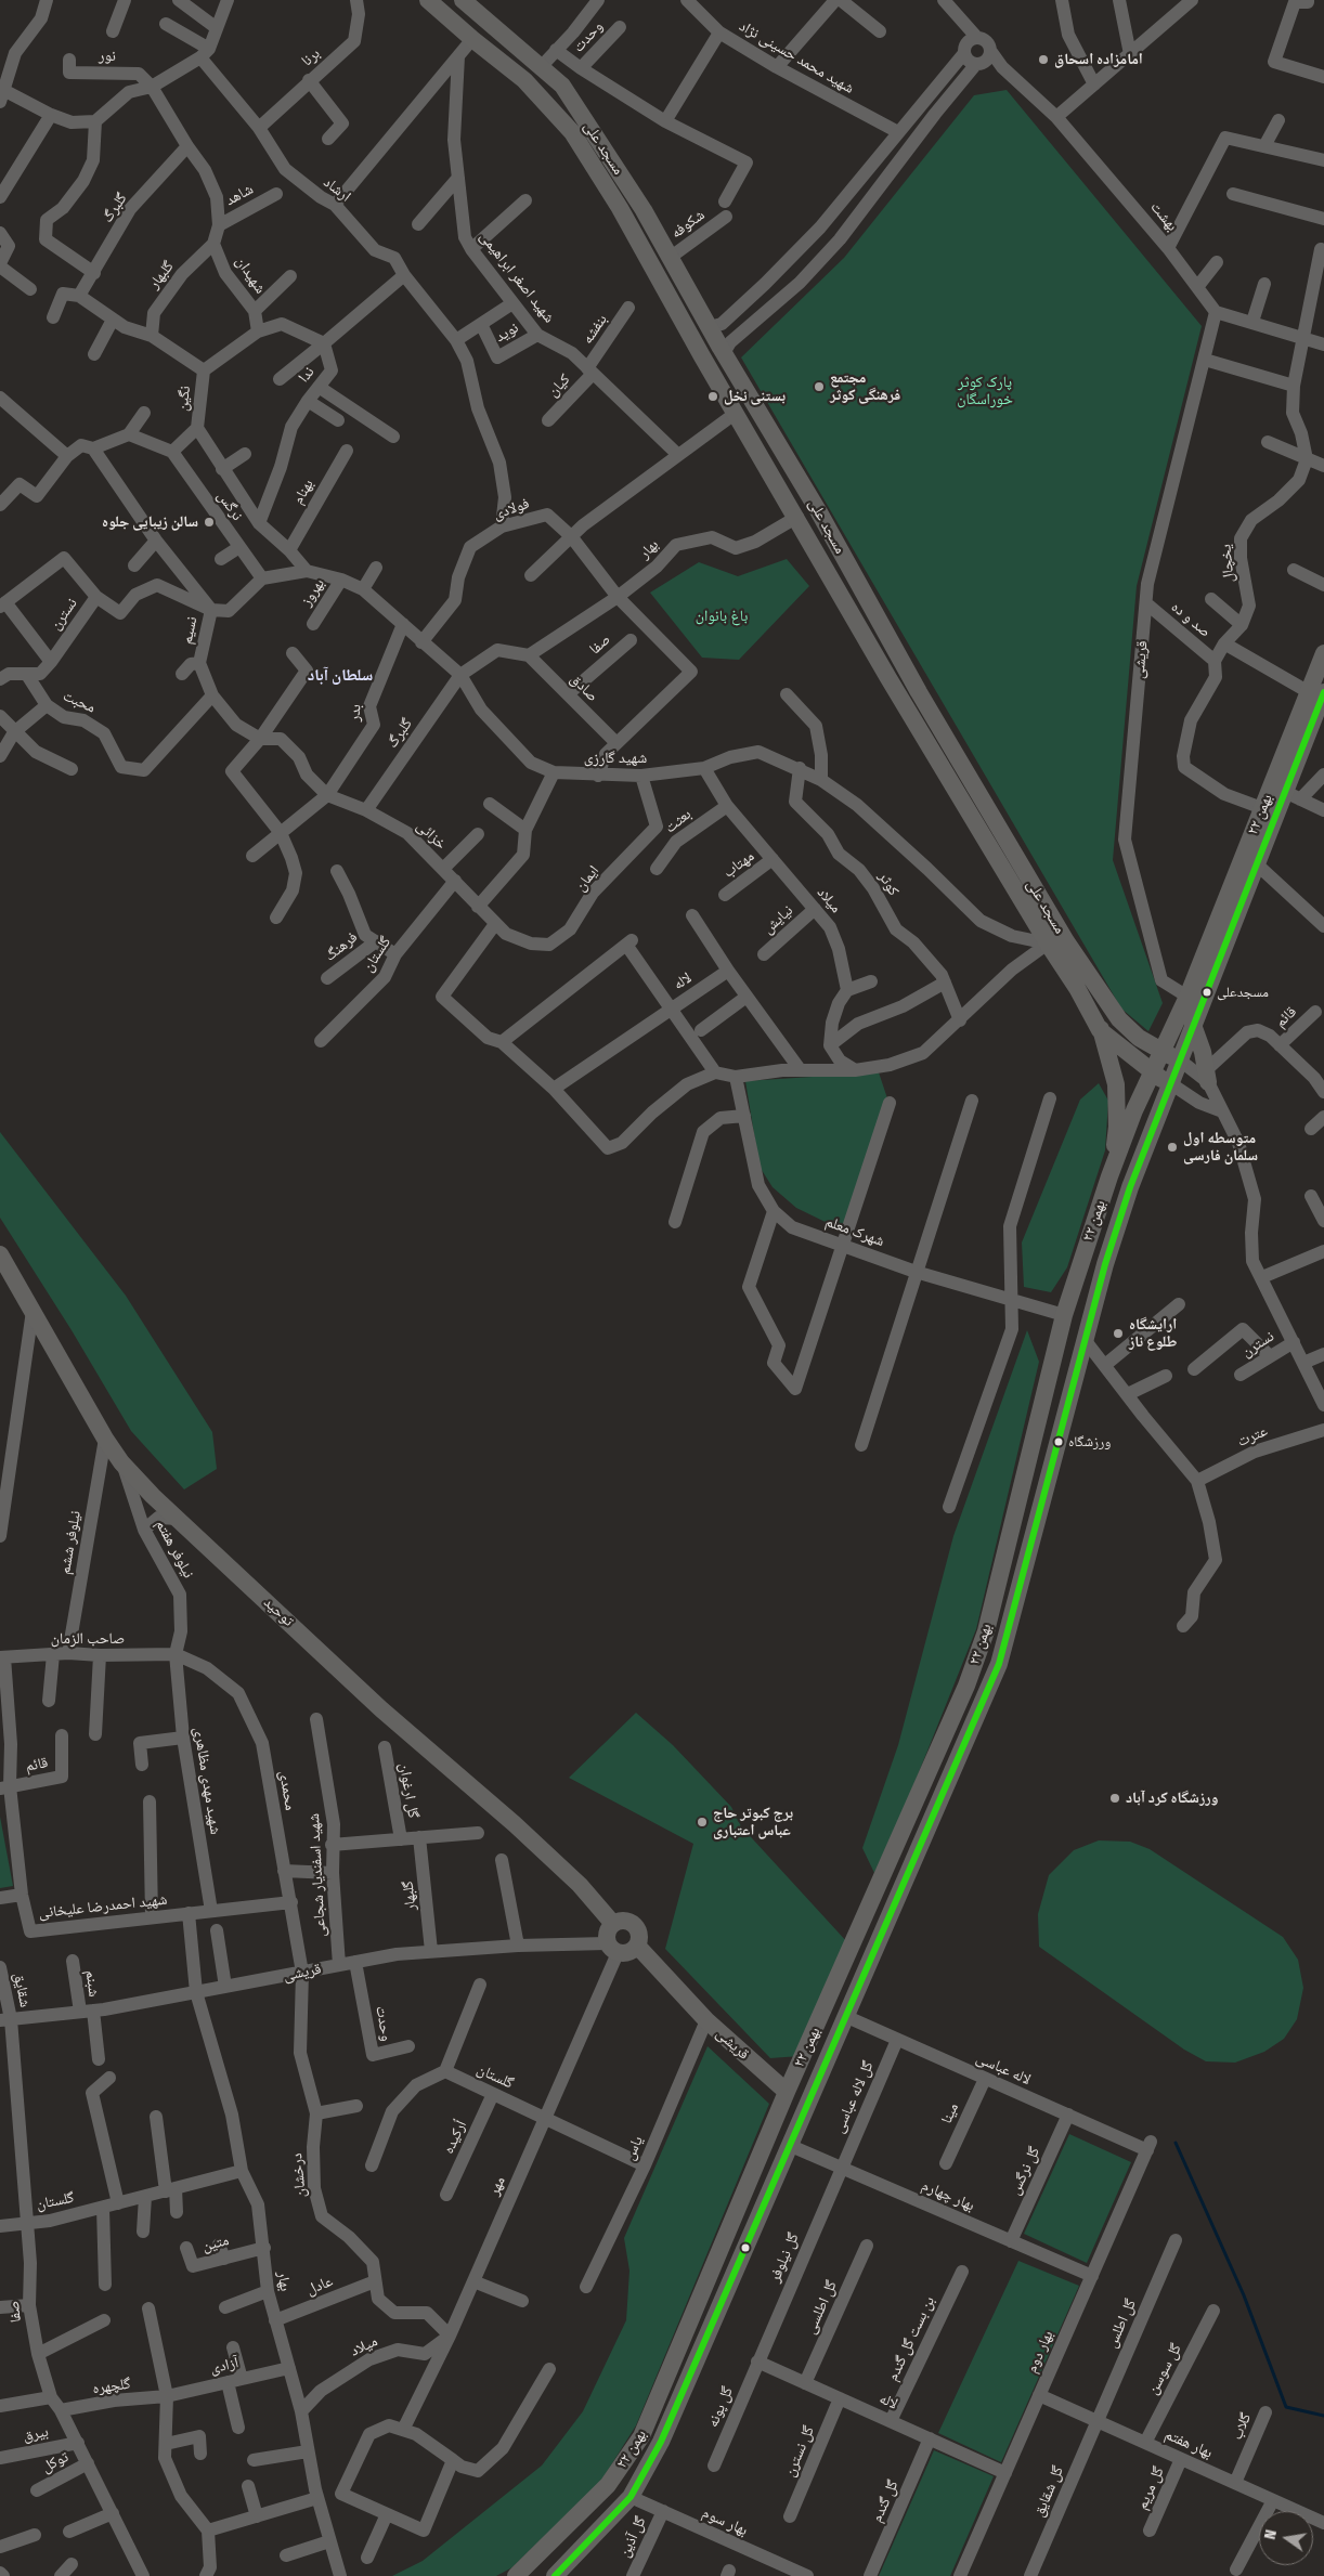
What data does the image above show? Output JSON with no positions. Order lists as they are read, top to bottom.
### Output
{
  "streets": {
    "main road": [
      "مسجد علی",
      "قریشی",
      "۲۲ بهمن",
      "توحید"
    ],
    "street": [
      "وحدت",
      "نور",
      "برنا",
      "شهید محمد حسینی نژاد",
      "ارشاد",
      "شاهد",
      "گلبرگ",
      "بهشت",
      "شکوفه",
      "گلبهار",
      "شهیدان",
      "شهید اصغر ابراهیمی",
      "بنفشه",
      "نوید",
      "ندا",
      "کیان",
      "نگین",
      "بهنام",
      "نرگس",
      "فولادی",
      "بهار",
      "یخچال",
      "بهروز",
      "نسترن",
      "صد و ده",
      "نسیم",
      "صفا",
      "صادق",
      "محبت",
      "بدر",
      "شهید گارزی",
      "بعثت",
      "خزائی",
      "مهتاب",
      "ایمان",
      "کوثر",
      "میلاد",
      "نیایش",
      "فرهنگ",
      "گلستان",
      "لاله",
      "قائم",
      "شهرک معلم",
      "عترت",
      "نیلوفر ششم",
      "نیلوفر هفتم",
      "صاحب الزمان",
      "شهید مهدی مظاهری",
      "محمدی",
      "گل ارغوان",
      "شهید اسفندیار شجاعی",
      "شهید احمدرضا علیخانی",
      "شبنم",
      "شقایق",
      "لاله عباسی",
      "گل لاله عباسی",
      "مینا",
      "اُرکیده",
      "یاس",
      "گل نرگس",
      "درخشان",
      "مهر",
      "بهار چهارم",
      "متین",
      "گل نیلوفر",
      "عادل",
      "گل اطلسی",
      "گل اطلس",
      "بن بست گل گندم",
      "بهار دوم",
      "آزادی",
      "گل سوسن",
      "گلچهره",
      "گل پونه",
      "گلاب",
      "بیرق",
      "بهار هفتم",
      "گل نسترن",
      "توکل",
      "گل مریم",
      "گل شقایق",
      "گل گندم",
      "بهار سوم",
      "گل آذین"
    ]
  },
  "crossings": [
    ["وحدت", "قریشی"],
    ["برنا", "ارشاد"],
    ["مسجد علی", "شکوفه"],
    ["مسجد علی", "بهار"],
    ["مسجد علی", "شهید گارزی"],
    ["مسجد علی", "۲۲ بهمن"],
    ["ارشاد", "فولادی"],
    ["گلبرگ", "نگین"],
    ["گلبرگ", "شهید گارزی"],
    ["گلبرگ", "خزائی"],
    ["بهشت", "قریشی"],
    ["گلبهار", "شهیدان"],
    ["گلبهار", "نگین"],
    ["گلبهار", "قریشی"],
    ["شهید اصغر ابراهیمی", "بنفشه"],
    ["شهید اصغر ابراهیمی", "نوید"],
    ["شهید اصغر ابراهیمی", "کیان"],
    ["بنفشه", "کیان"],
    ["ندا", "نگین"],
    ["نگین", "بهنام"],
    ["نگین", "شهید گارزی"],
    ["نرگس", "شهید گارزی"],
    ["فولادی", "بهار"],
    ["فولادی", "صادق"],
    ["فولادی", "شهید گارزی"],
    ["بهار", "قریشی"],
    ["بهار", "میلاد"],
    ["بهار", "گلستان"],
    ["بهار", "شهید احمدرضا علیخانی"],
    ["بهار", "متین"],
    ["بهار", "عادل"],
    ["بهار", "آزادی"],
    ["یخچال", "صد و ده"],
    ["یخچال", "۲۲ بهمن"],
    ["بهروز", "شهید گارزی"],
    ["نسترن", "نسیم"],
    ["نسترن", "محبت"],
    ["صد و ده", "قریشی"],
    ["نسیم", "محبت"],
    ["نسیم", "بدر"],
    ["نسیم", "خزائی"],
    ["صفا", "قریشی"],
    ["صفا", "صادق"],
    ["صفا", "گلستان"],
    ["صفا", "شقایق"],
    ["صفا", "گلچهره"],
    ["صفا", "بیرق"],
    ["صفا", "توکل"],
    ["قریشی", "۲۲ بهمن"],
    ["قریشی", "توحید"],
    ["قریشی", "محمدی"],
    ["قریشی", "شهید اسفندیار شجاعی"],
    ["قریشی", "شبنم"],
    ["قریشی", "شقایق"],
    ["قریشی", "یاس"],
    ["قریشی", "درخشان"],
    ["قریشی", "مهر"],
    ["بدر", "شهید گارزی"],
    ["بدر", "خزائی"],
    ["شهید گارزی", "ایمان"],
    ["شهید گارزی", "کوثر"],
    ["شهید گارزی", "میلاد"],
    ["۲۲ بهمن", "شهرک معلم"],
    ["۲۲ بهمن", "لاله عباسی"],
    ["۲۲ بهمن", "بهار چهارم"],
    ["۲۲ بهمن", "بهار سوم"],
    ["بعثت", "میلاد"],
    ["خزائی", "ایمان"],
    ["خزائی", "گلستان"],
    ["مهتاب", "میلاد"],
    ["میلاد", "نیایش"],
    ["میلاد", "درخشان"],
    ["میلاد", "مهر"],
    ["گلستان", "اُرکیده"],
    ["گلستان", "یاس"],
    ["گلستان", "مهر"],
    ["لاله", "گل نیلوفر"],
    ["لاله", "گل اطلسی"],
    ["لاله", "بن بست گل گندم"],
    ["لاله", "بهار دوم"],
    ["لاله", "گل پونه"],
    ["لاله", "گل نسترن"],
    ["لاله", "گل گندم"],
    ["قائم", "شهید احمدرضا علیخانی"],
    ["نیلوفر ششم", "توحید"],
    ["نیلوفر ششم", "صاحب الزمان"],
    ["نیلوفر هفتم", "توحید"],
    ["نیلوفر هفتم", "صاحب الزمان"],
    ["نیلوفر هفتم", "شهید مهدی مظاهری"],
    ["نیلوفر هفتم", "محمدی"],
    ["توحید", "مهر"],
    ["صاحب الزمان", "شهید مهدی مظاهری"],
    ["صاحب الزمان", "محمدی"],
    ["صاحب الزمان", "شهید احمدرضا علیخانی"],
    ["شهید مهدی مظاهری", "محمدی"],
    ["شهید مهدی مظاهری", "شهید احمدرضا علیخانی"],
    ["محمدی", "شهید احمدرضا علیخانی"],
    ["محمدی", "درخشان"],
    ["لاله عباسی", "گل لاله عباسی"],
    ["لاله عباسی", "مینا"],
    ["لاله عباسی", "گل نرگس"],
    ["لاله عباسی", "بهار دوم"],
    ["گل لاله عباسی", "بهار چهارم"],
    ["گل لاله عباسی", "گل نیلوفر"],
    ["گل نرگس", "بهار چهارم"],
    ["درخشان", "مهر"],
    ["درخشان", "عادل"],
    ["بهار چهارم", "گل نیلوفر"],
    ["بهار چهارم", "بهار دوم"],
    ["گل نیلوفر", "گل پونه"],
    ["گل اطلس", "بهار هفتم"],
    ["گل اطلس", "گل شقایق"],
    ["بهار دوم", "بهار هفتم"],
    ["آزادی", "گلچهره"],
    ["گل سوسن", "بهار هفتم"],
    ["گلاب", "بهار هفتم"],
    ["بهار هفتم", "گل مریم"],
    ["بهار هفتم", "گل شقایق"],
    ["بهار سوم", "گل آذین"]
  ],
  "districts": ["سلطان آباد"],
  "parks": ["پارک کوثر خوراسگان", "باغ بانوان"],
  "places": [
    "امامزاده اسحاق",
    "مجتمع فرهنگی کوثر",
    "بستنی نخل",
    "سالن زیبایی جلوه",
    "مسجدعلی",
    "متوسطه اول سلمان فارسی",
    "ارایشگاه طلوع ناز",
    "ورزشگاه",
    "ورزشگاه کرد آباد",
    "برج کبوتر حاج عباس اعتباری"
  ],
  "north": "left"
}
